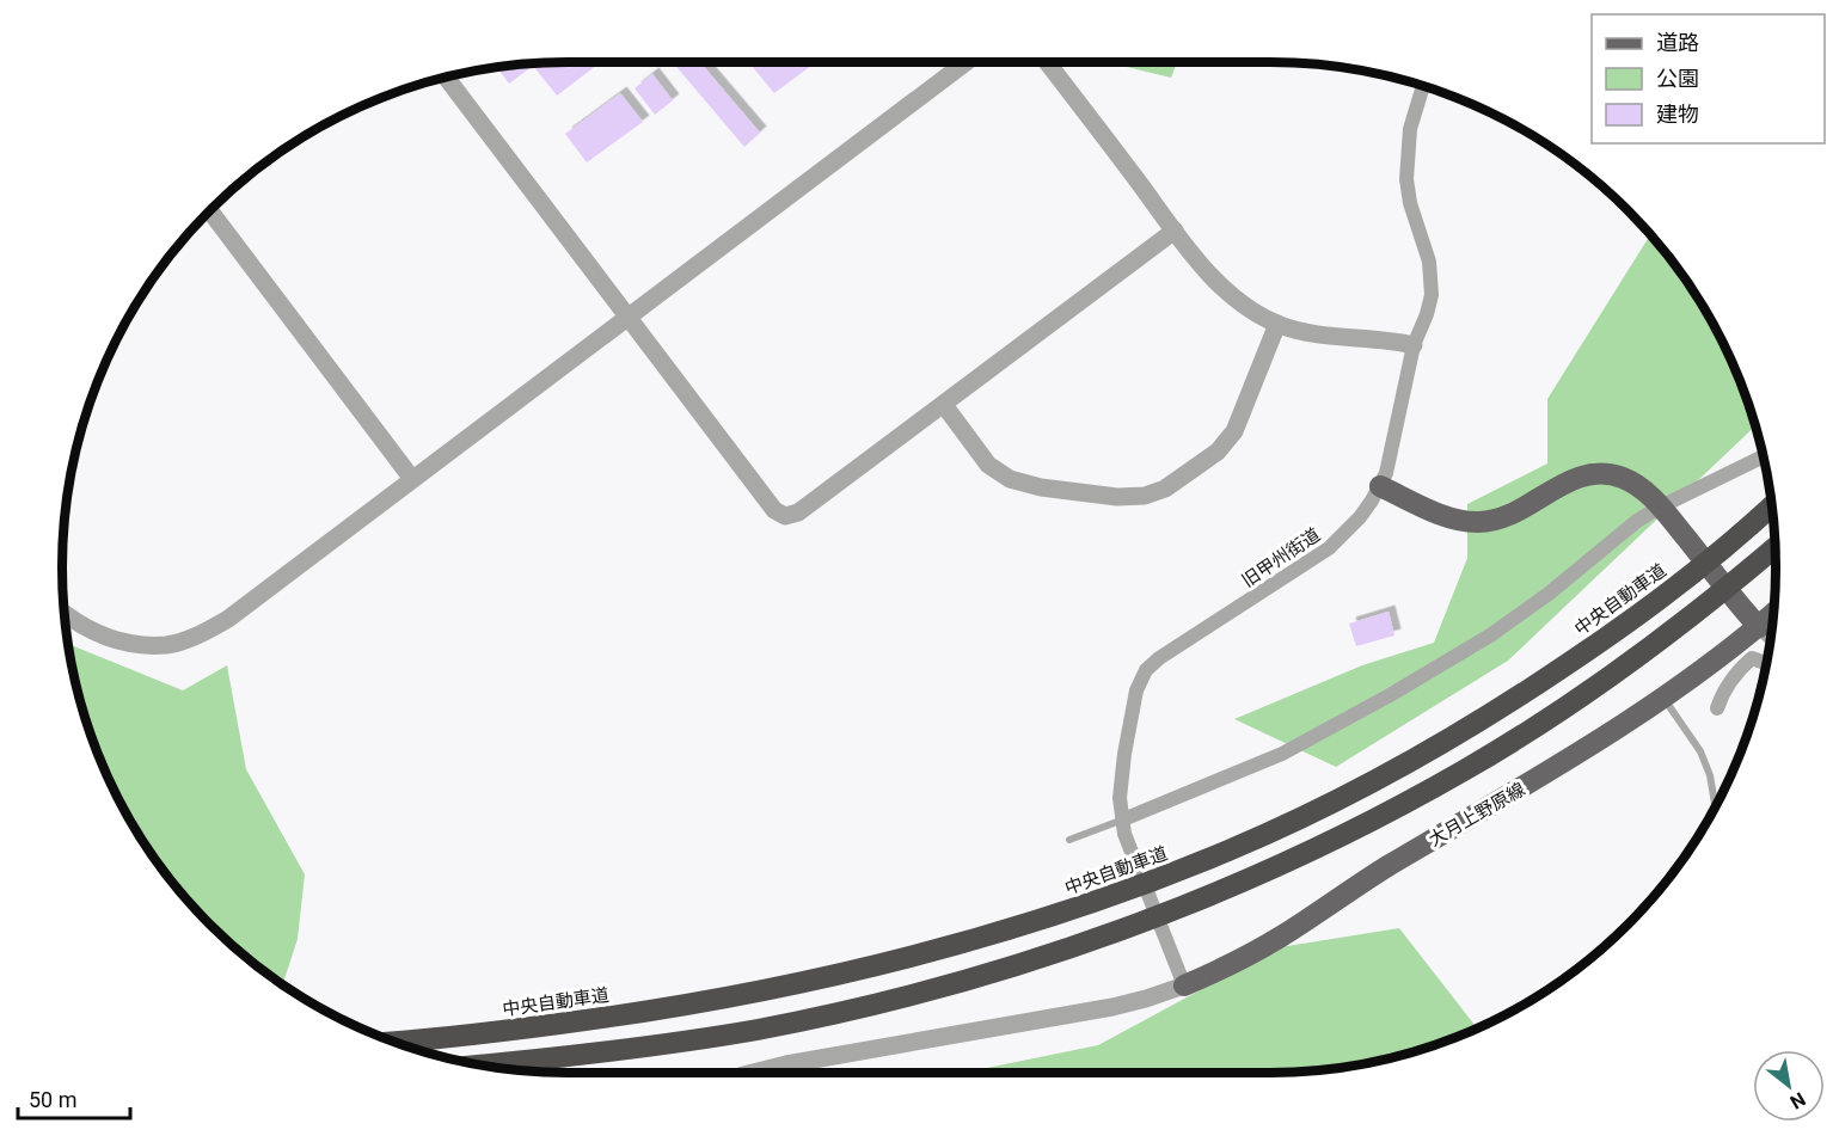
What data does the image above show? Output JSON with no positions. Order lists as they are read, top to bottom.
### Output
{
  "streets": {
    "highway": ["中央自動車道"],
    "main road": ["大月上野原線"],
    "street": ["旧甲州街道"]
  },
  "crossings": [
    ["旧甲州街道", "大月上野原線"]
  ],
  "legend": ["道路", "公園", "建物"],
  "scale_bar": "50 m",
  "north": "bottom right"
}
